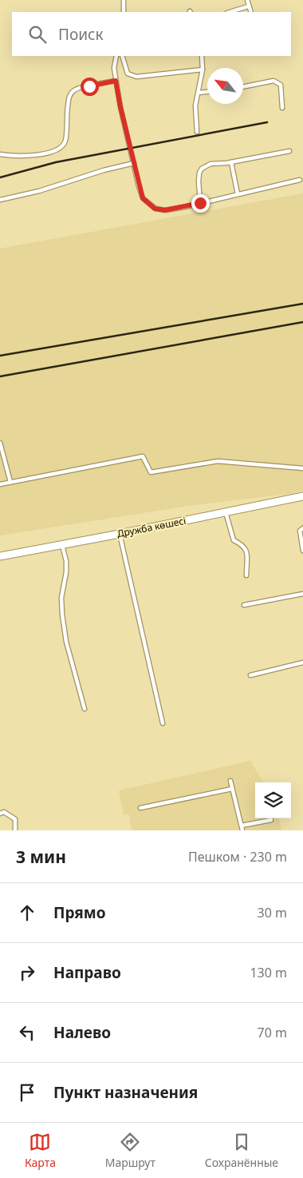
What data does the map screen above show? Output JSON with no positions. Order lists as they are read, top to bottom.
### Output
{
  "streets": {
    "street": ["Дружба көшесі"]
  },
  "north": "top left",
  "page": {
    "search": "Поиск",
    "heading": ["3 мин", "Пешком · 230 m"],
    "list": [
      ["Прямо", "30 m"],
      ["Направо", "130 m"],
      ["Налево", "70 m"],
      "Пункт назначения"
    ],
    "nav": ["Карта", "Маршрут", "Сохранённые"]
  }
}
